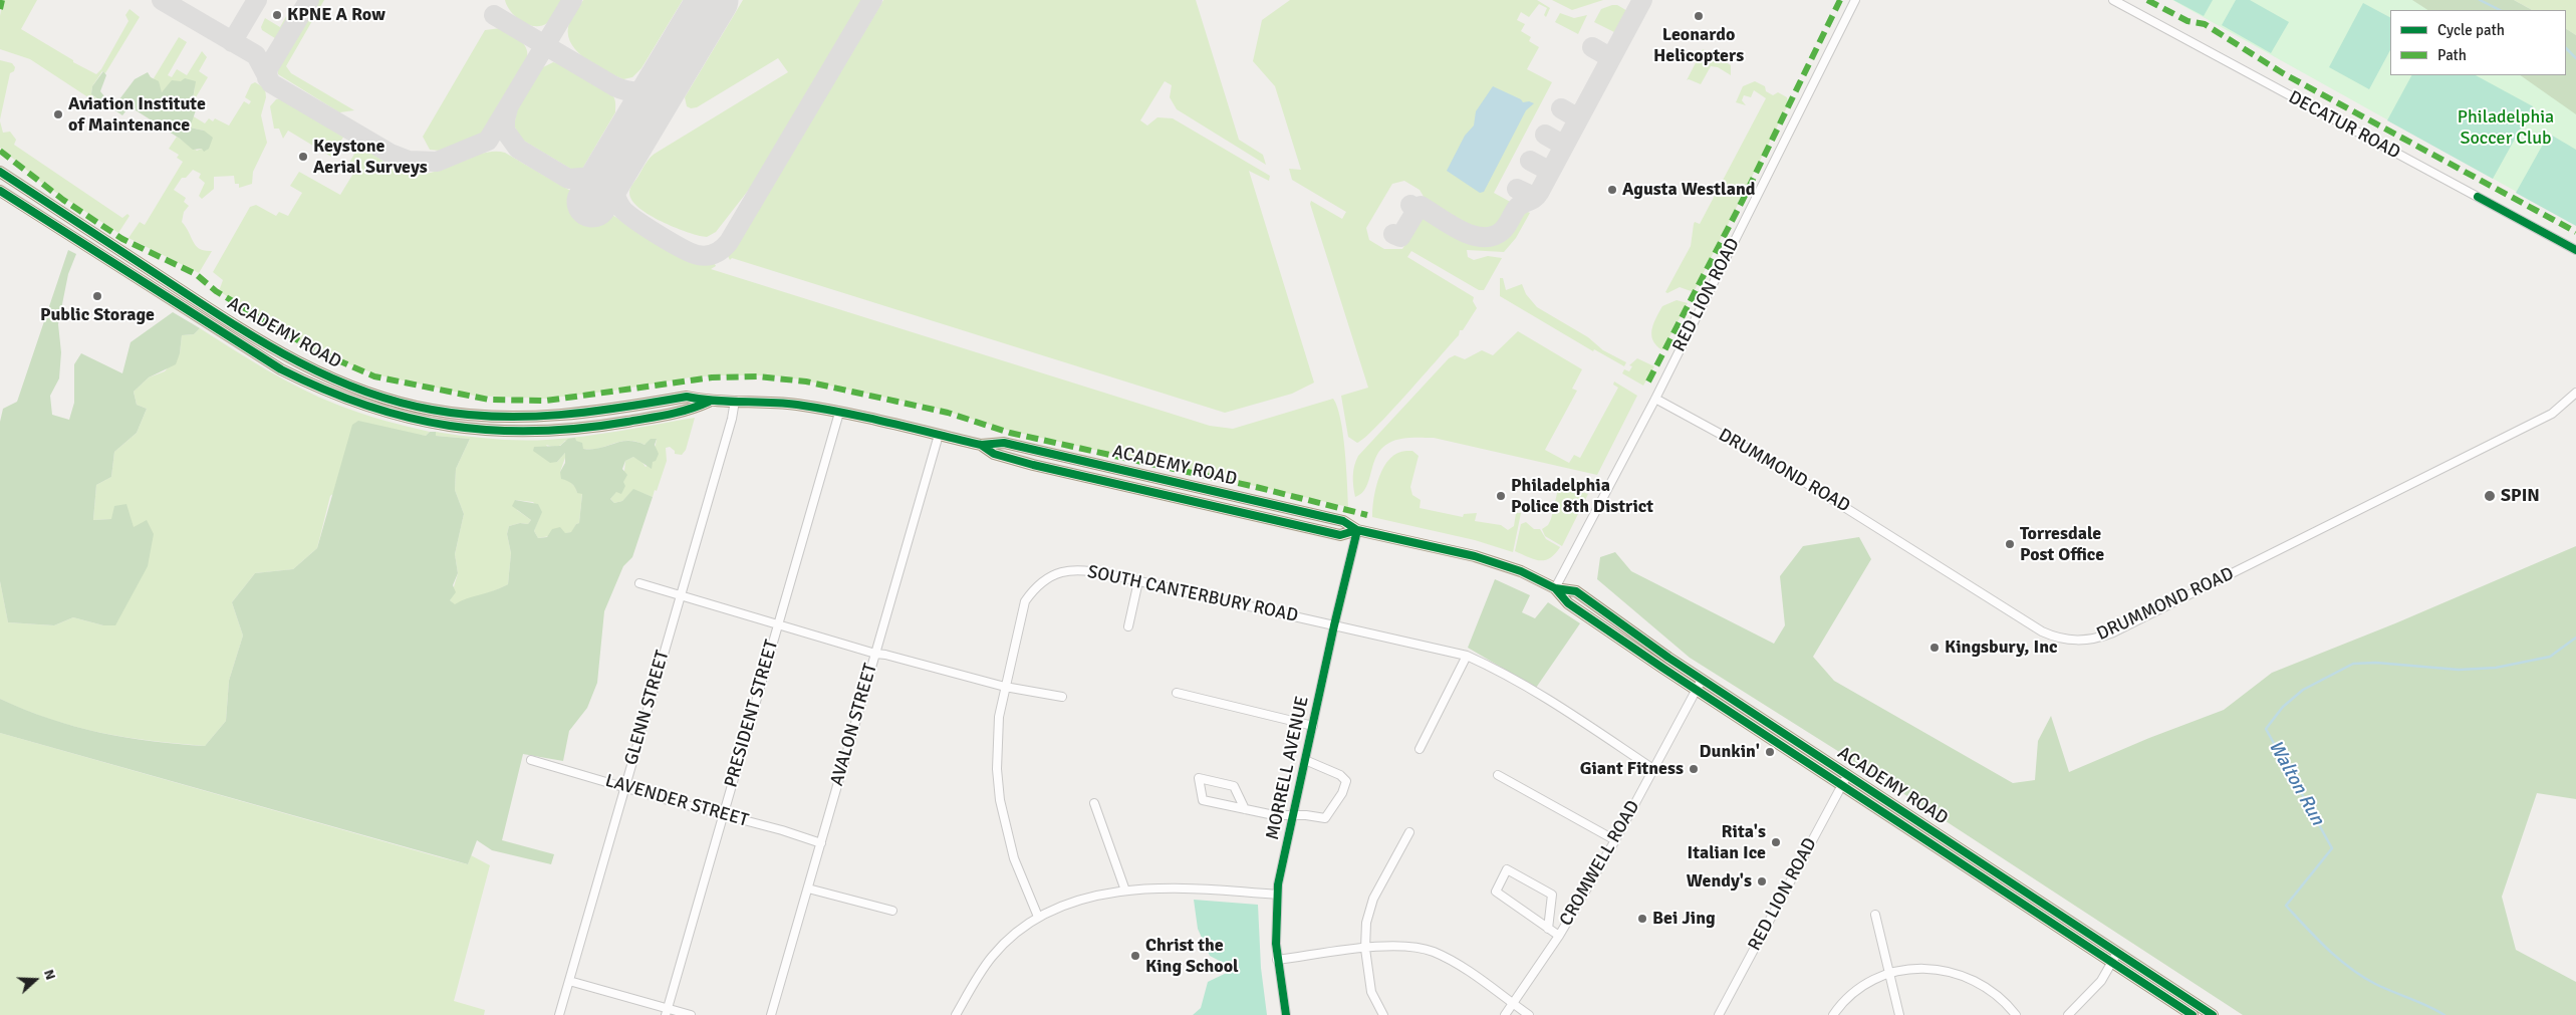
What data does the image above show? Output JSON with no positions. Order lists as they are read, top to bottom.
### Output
{
  "streets": {
    "main road": ["ACADEMY ROAD"],
    "street": [
      "DECATUR ROAD",
      "RED LION ROAD",
      "DRUMMOND ROAD",
      "SOUTH CANTERBURY ROAD",
      "GLENN STREET",
      "PRESIDENT STREET",
      "AVALON STREET",
      "MORRELL AVENUE",
      "LAVENDER STREET",
      "CROMWELL ROAD"
    ]
  },
  "crossings": [
    ["RED LION ROAD", "ACADEMY ROAD"],
    ["RED LION ROAD", "DRUMMOND ROAD"],
    ["ACADEMY ROAD", "GLENN STREET"],
    ["ACADEMY ROAD", "PRESIDENT STREET"],
    ["ACADEMY ROAD", "AVALON STREET"],
    ["ACADEMY ROAD", "MORRELL AVENUE"],
    ["ACADEMY ROAD", "CROMWELL ROAD"],
    ["SOUTH CANTERBURY ROAD", "MORRELL AVENUE"],
    ["SOUTH CANTERBURY ROAD", "CROMWELL ROAD"],
    ["GLENN STREET", "LAVENDER STREET"],
    ["PRESIDENT STREET", "LAVENDER STREET"],
    ["AVALON STREET", "LAVENDER STREET"]
  ],
  "water": ["Walton Run"],
  "parks": ["Philadelphia Soccer Club"],
  "places": [
    "KPNE A Row",
    "Leonardo Helicopters",
    "Aviation Institute of Maintenance",
    "Keystone Aerial Surveys",
    "Agusta Westland",
    "Public Storage",
    "Philadelphia Police 8th District",
    "SPIN",
    "Torresdale Post Office",
    "Kingsbury, Inc",
    "Dunkin'",
    "Giant Fitness",
    "Rita's Italian Ice",
    "Wendy's",
    "Bei Jing",
    "Christ the King School"
  ],
  "legend": ["Cycle path", "Path"],
  "north": "right"
}
